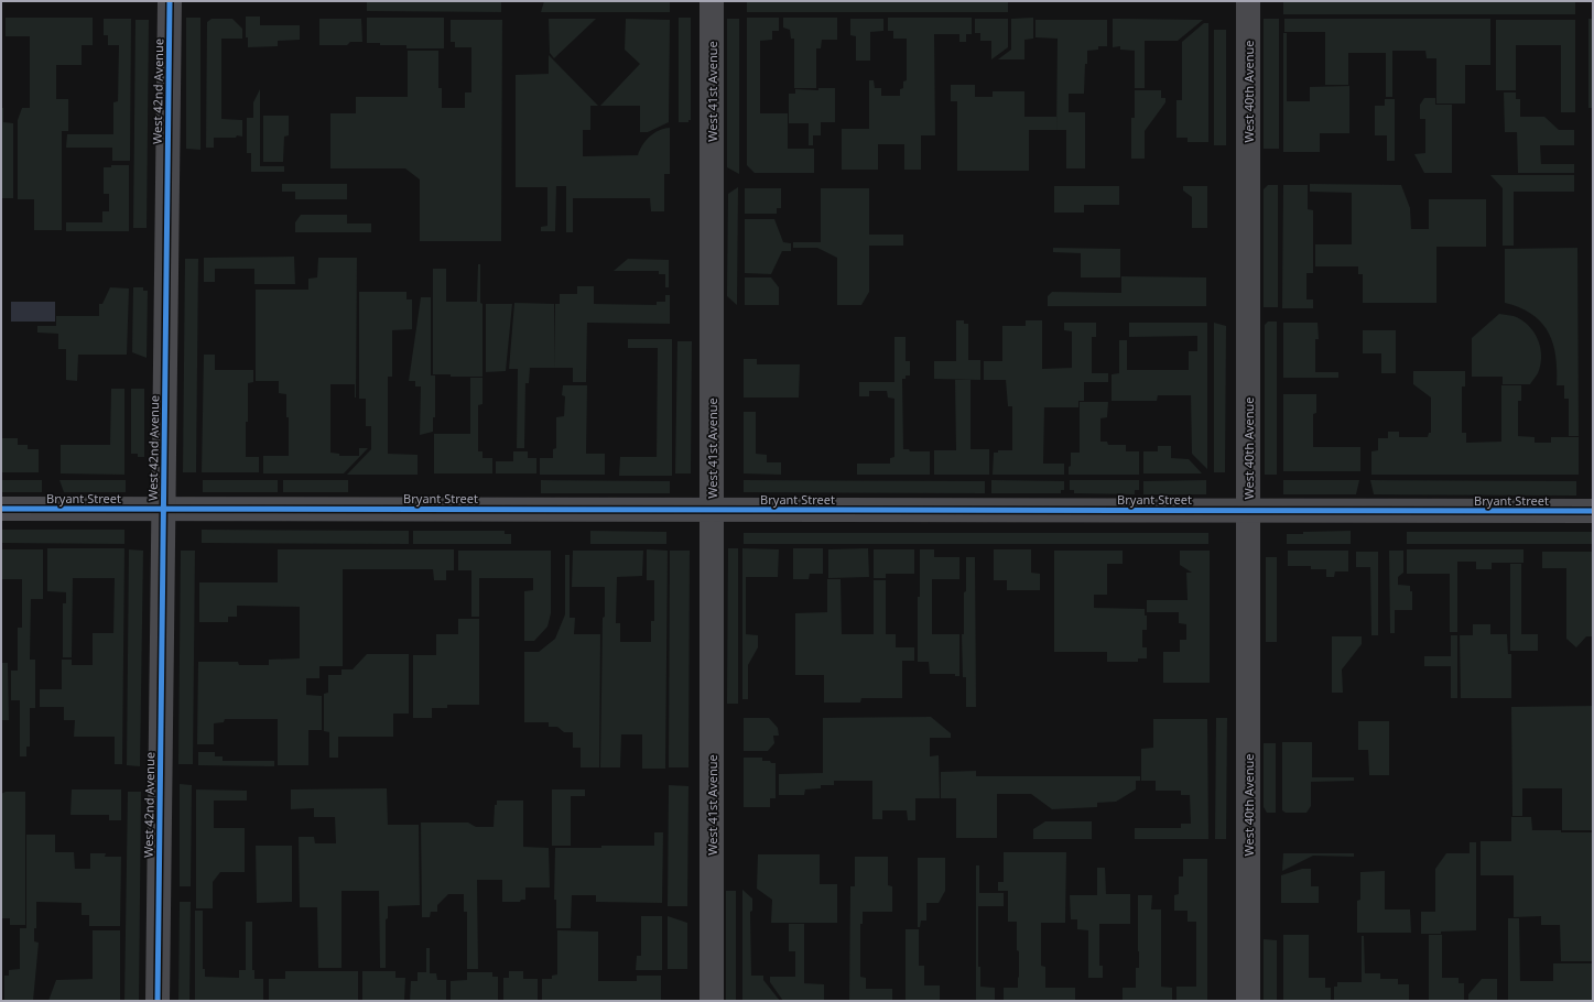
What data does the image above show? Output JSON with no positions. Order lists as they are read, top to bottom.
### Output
{
  "streets": {
    "street": [
      "West 42nd Avenue",
      "West 41st Avenue",
      "West 40th Avenue",
      "Bryant Street"
    ]
  },
  "crossings": [
    ["West 42nd Avenue", "Bryant Street"],
    ["West 41st Avenue", "Bryant Street"],
    ["West 40th Avenue", "Bryant Street"]
  ]
}
